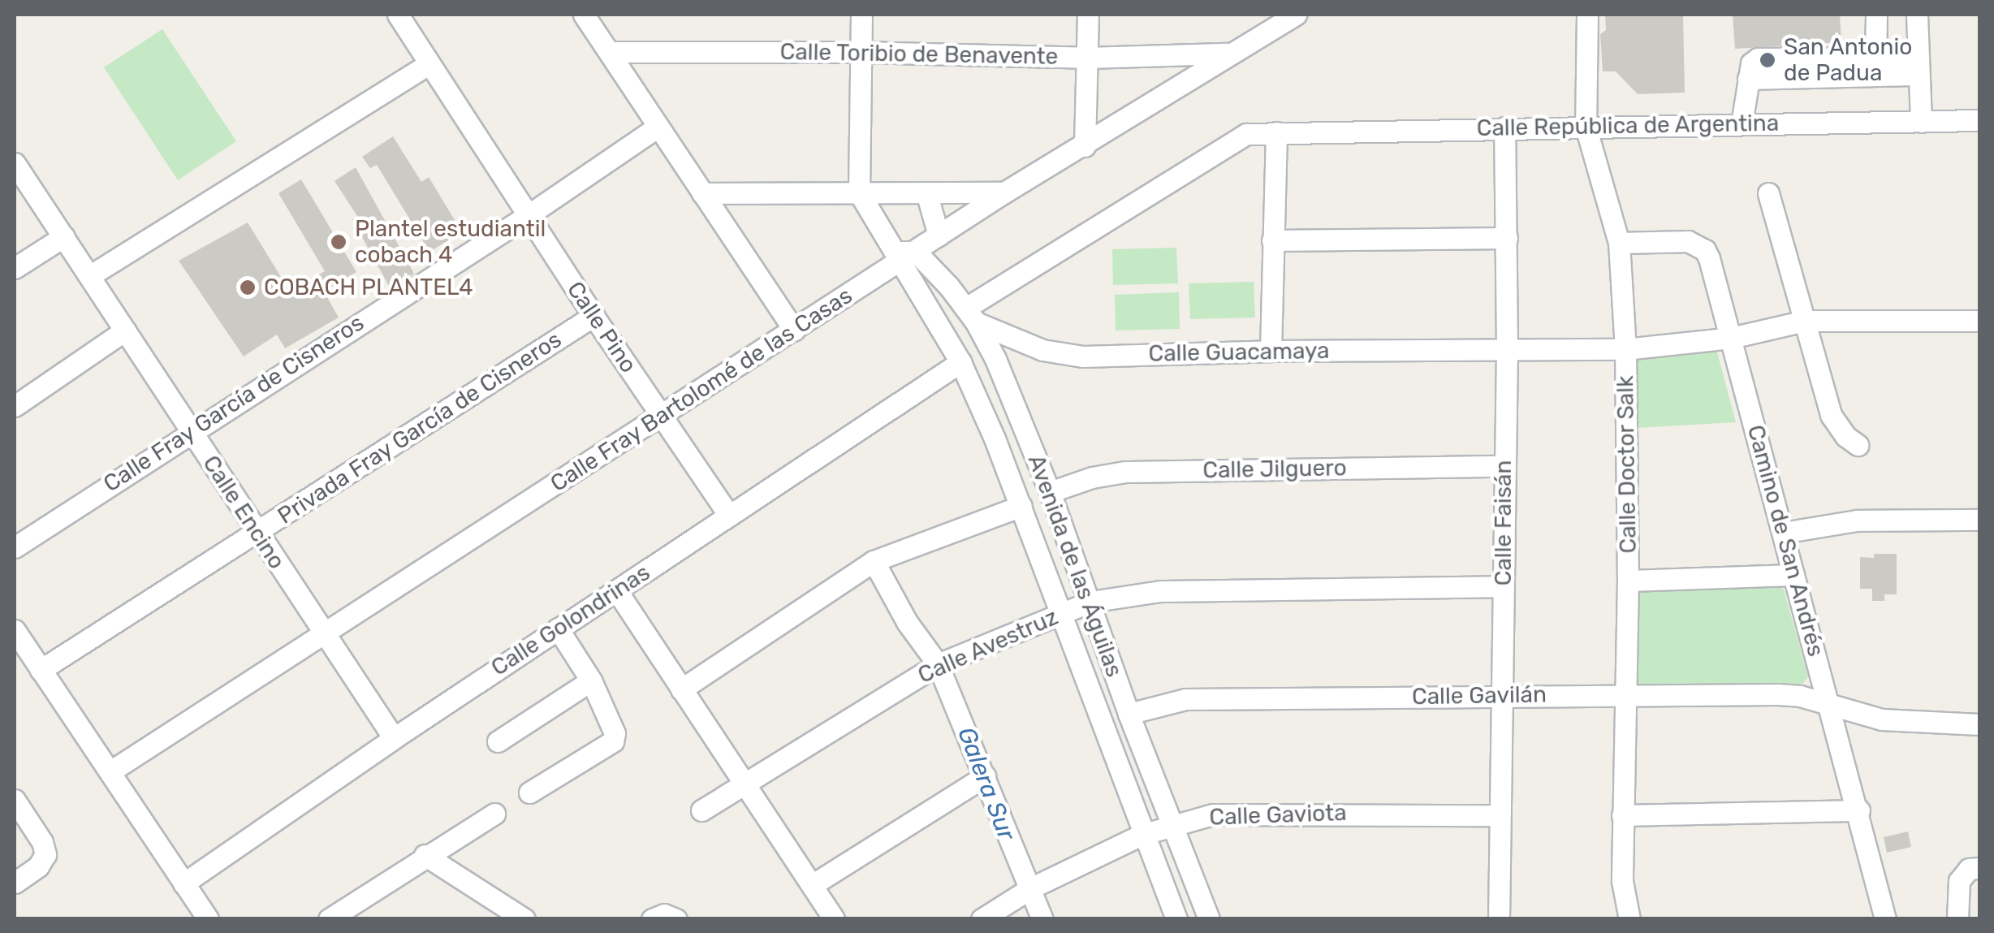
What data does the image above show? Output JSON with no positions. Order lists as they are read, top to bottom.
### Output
{
  "streets": {
    "street": [
      "Calle Toribio de Benavente",
      "Calle República de Argentina",
      "Calle Pino",
      "Calle Guacamaya",
      "Calle Fray Bartolomé de las Casas",
      "Calle Fray García de Cisneros",
      "Privada Fray García de Cisneros",
      "Calle Doctor Salk",
      "Calle Jilguero",
      "Calle Encino",
      "Calle Faisán",
      "Camino de San Andrés",
      "Avenida de las Águilas",
      "Calle Golondrinas",
      "Calle Avestruz",
      "Calle Gavilán",
      "Calle Gaviota"
    ]
  },
  "crossings": [
    ["Calle Toribio de Benavente", "Calle Fray Bartolomé de las Casas"],
    ["Calle República de Argentina", "Calle Guacamaya"],
    ["Calle República de Argentina", "Calle Doctor Salk"],
    ["Calle República de Argentina", "Calle Faisán"],
    ["Calle República de Argentina", "Avenida de las Águilas"],
    ["Calle Pino", "Calle Fray Bartolomé de las Casas"],
    ["Calle Pino", "Calle Fray García de Cisneros"],
    ["Calle Pino", "Privada Fray García de Cisneros"],
    ["Calle Pino", "Calle Golondrinas"],
    ["Calle Guacamaya", "Calle Doctor Salk"],
    ["Calle Guacamaya", "Calle Faisán"],
    ["Calle Guacamaya", "Camino de San Andrés"],
    ["Calle Guacamaya", "Avenida de las Águilas"],
    ["Calle Fray Bartolomé de las Casas", "Calle Encino"],
    ["Calle Fray Bartolomé de las Casas", "Avenida de las Águilas"],
    ["Calle Fray García de Cisneros", "Calle Encino"],
    ["Privada Fray García de Cisneros", "Calle Encino"],
    ["Calle Doctor Salk", "Camino de San Andrés"],
    ["Calle Doctor Salk", "Calle Gavilán"],
    ["Calle Jilguero", "Calle Faisán"],
    ["Calle Jilguero", "Avenida de las Águilas"],
    ["Calle Encino", "Calle Golondrinas"],
    ["Calle Faisán", "Calle Avestruz"],
    ["Calle Faisán", "Calle Gavilán"],
    ["Calle Faisán", "Calle Gaviota"],
    ["Camino de San Andrés", "Calle Gavilán"],
    ["Avenida de las Águilas", "Calle Golondrinas"],
    ["Avenida de las Águilas", "Calle Avestruz"],
    ["Avenida de las Águilas", "Calle Gavilán"],
    ["Avenida de las Águilas", "Calle Gaviota"]
  ],
  "water": ["Galera Sur"],
  "places": ["San Antonio de Padua", "Plantel estudiantil cobach 4", "COBACH PLANTEL4"]
}
